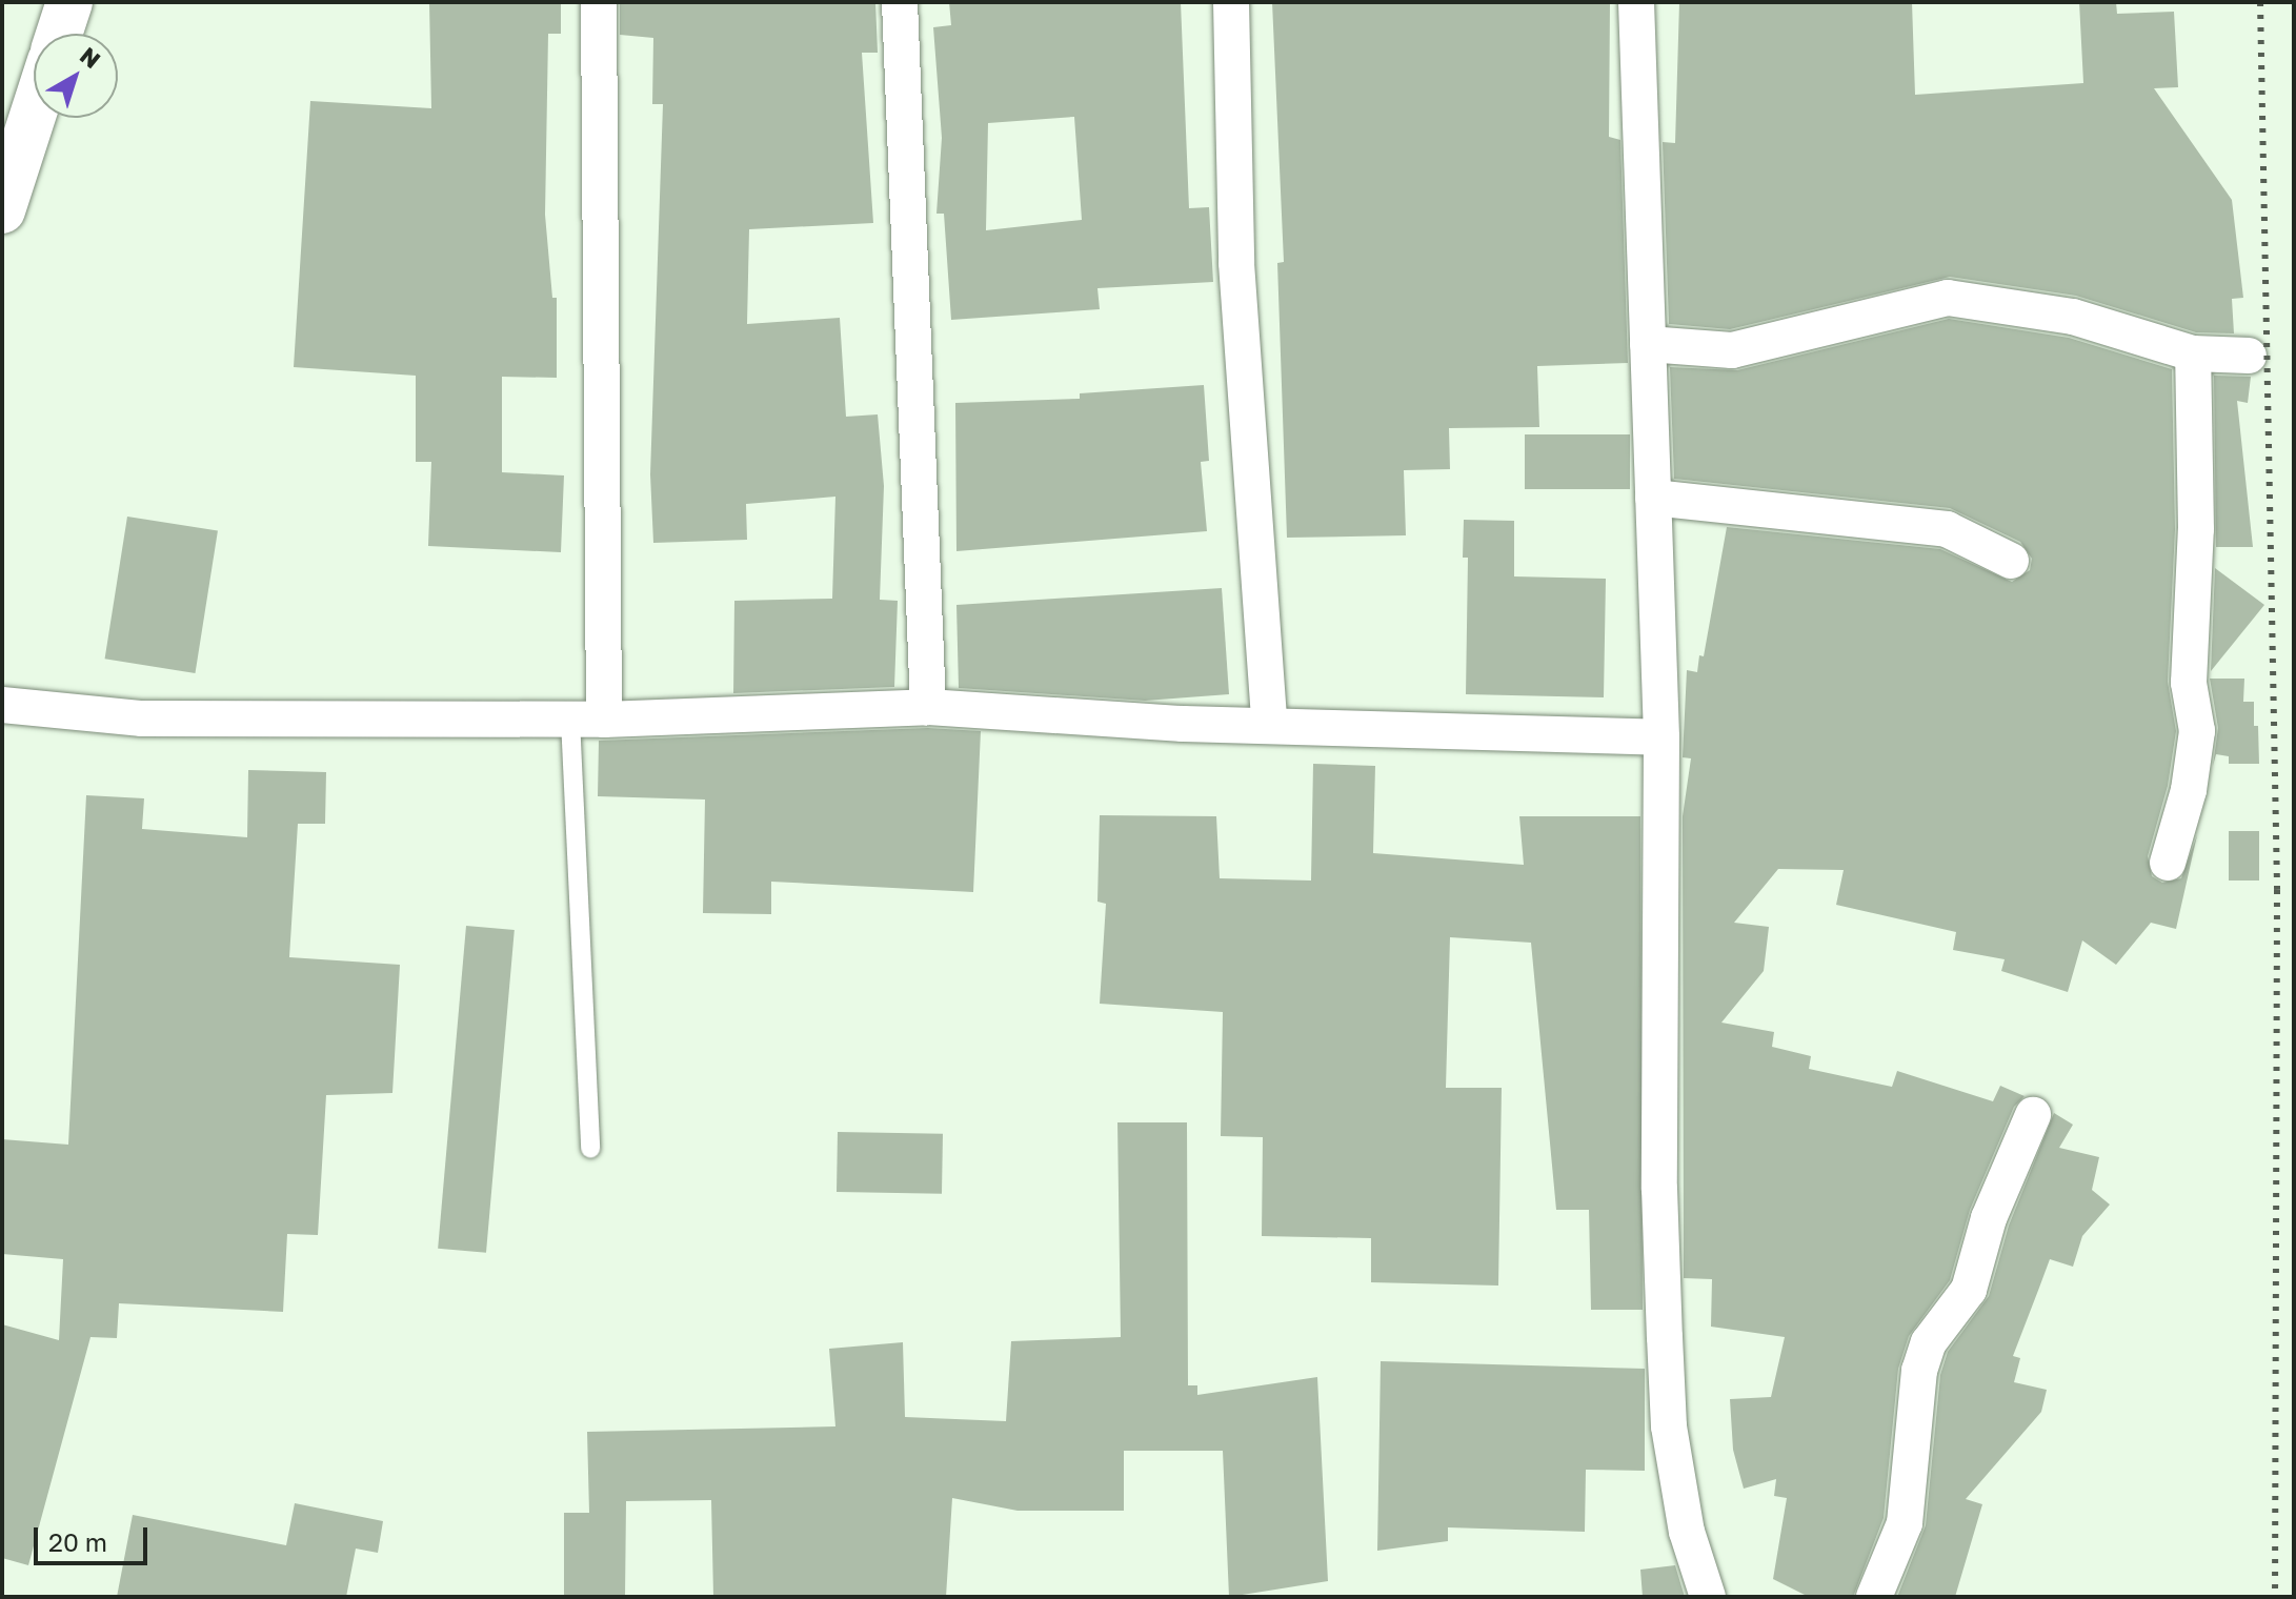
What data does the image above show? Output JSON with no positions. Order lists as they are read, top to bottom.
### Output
{
  "scale_bar": "20 m",
  "north": "top right"
}
